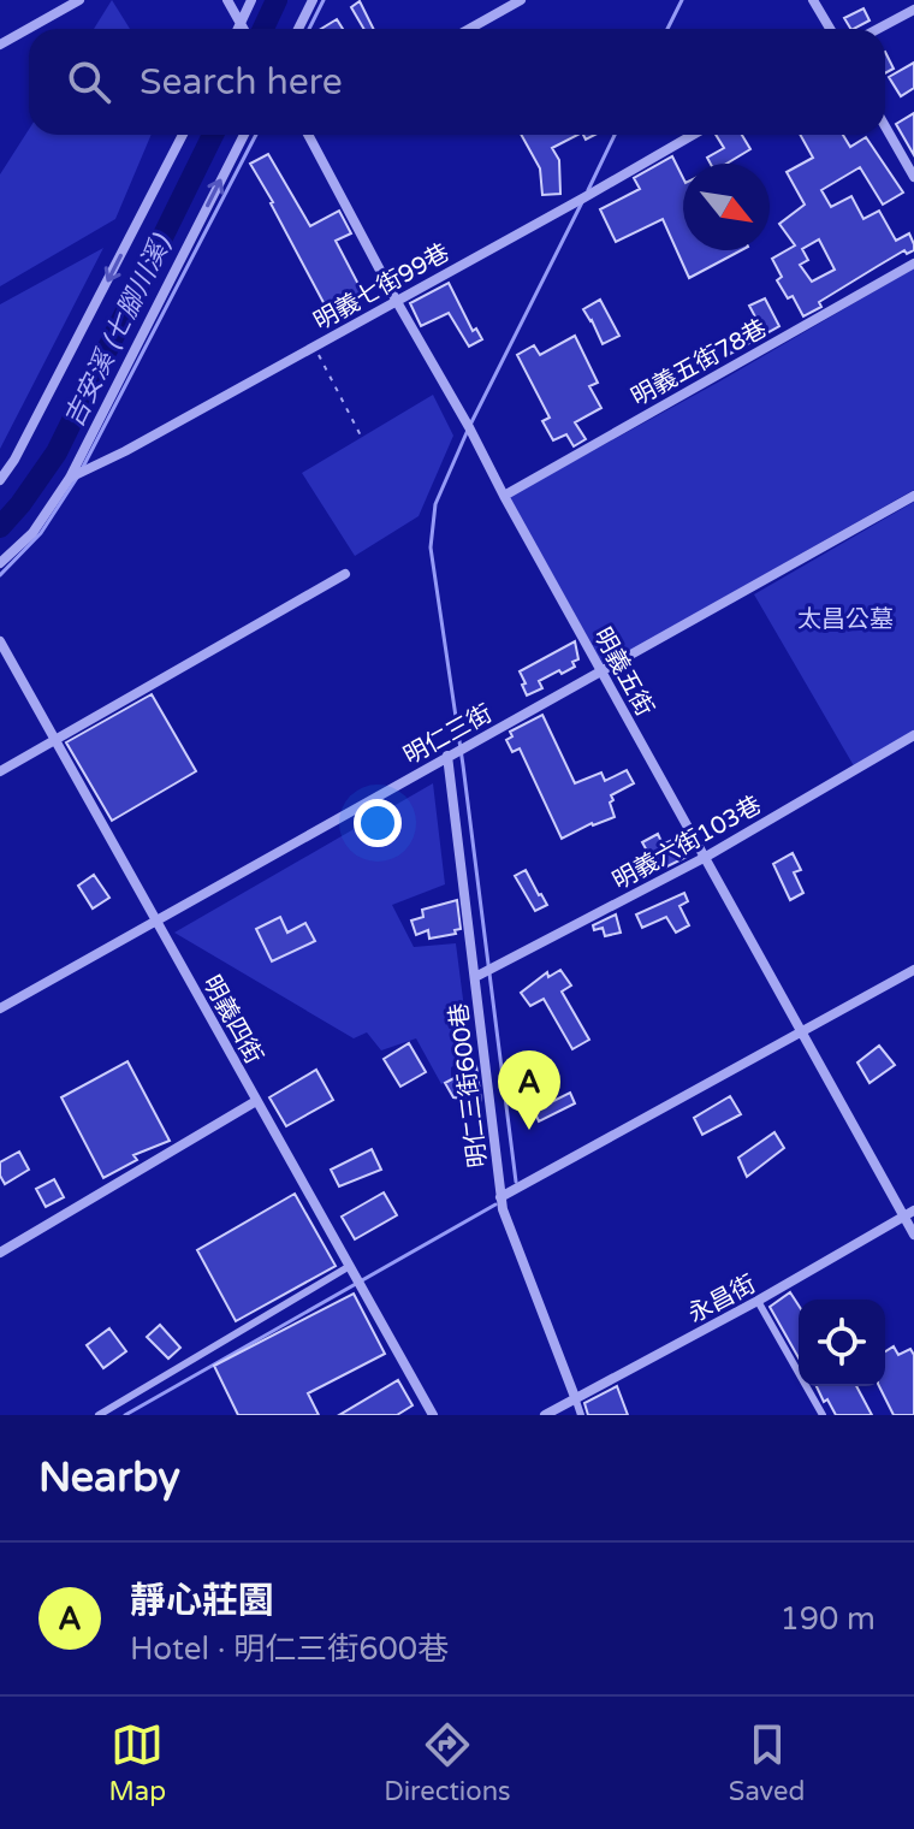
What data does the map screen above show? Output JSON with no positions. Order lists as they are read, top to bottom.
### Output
{
  "streets": {
    "street": [
      "明義七街99巷",
      "明義五街78巷",
      "明義五街",
      "明仁三街",
      "明義六街103巷",
      "明義四街",
      "明仁三街600巷",
      "永昌街"
    ]
  },
  "crossings": [
    ["明義七街99巷", "明義五街"],
    ["明義五街78巷", "明義五街"],
    ["明義五街", "明仁三街"],
    ["明義五街", "明義六街103巷"],
    ["明義五街", "永昌街"],
    ["明仁三街", "明義四街"],
    ["明仁三街", "明仁三街600巷"],
    ["明義六街103巷", "明仁三街600巷"],
    ["明仁三街600巷", "永昌街"]
  ],
  "water": ["吉安溪 (七腳川溪)"],
  "parks": ["太昌公墓"],
  "north": "bottom right",
  "page": {
    "search": "Search here",
    "pins": "A",
    "heading": "Nearby",
    "list": [
      {
        "mark": "A",
        "name": "靜心莊園",
        "note": "Hotel · 明仁三街600巷",
        "value": "190 m"
      }
    ],
    "nav": ["Map", "Directions", "Saved"]
  }
}
